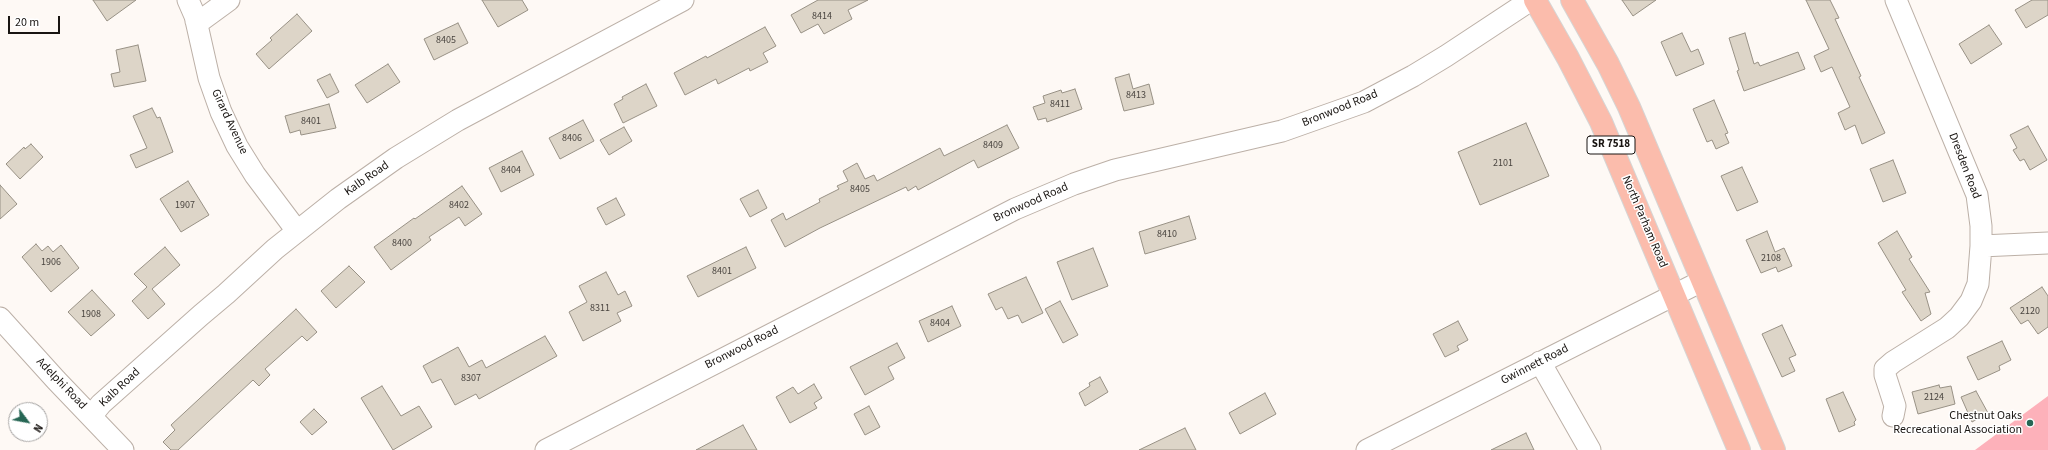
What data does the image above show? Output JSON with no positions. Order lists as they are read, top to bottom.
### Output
{
  "streets": {
    "highway": ["SR 7518", "North Parham Road"],
    "street": [
      "Bronwood Road",
      "Girard Avenue",
      "Dresden Road",
      "Kalb Road",
      "Gwinnett Road",
      "Adelphi Road"
    ]
  },
  "crossings": [
    ["Girard Avenue", "Kalb Road"],
    ["SR 7518", "Gwinnett Road"],
    ["Kalb Road", "Adelphi Road"],
    ["North Parham Road", "Gwinnett Road"]
  ],
  "places": ["Chestnut Oaks Recrecational Association"],
  "house_numbers": [
    "8414",
    "8405",
    "8413",
    "8411",
    "8401",
    "8406",
    "8409",
    "2101",
    "8404",
    "8405",
    "1907",
    "8402",
    "8410",
    "8400",
    "2108",
    "1906",
    "8401",
    "8311",
    "2120",
    "1908",
    "8404",
    "8307",
    "2124"
  ],
  "scale_bar": "20 m",
  "north": "bottom right"
}
